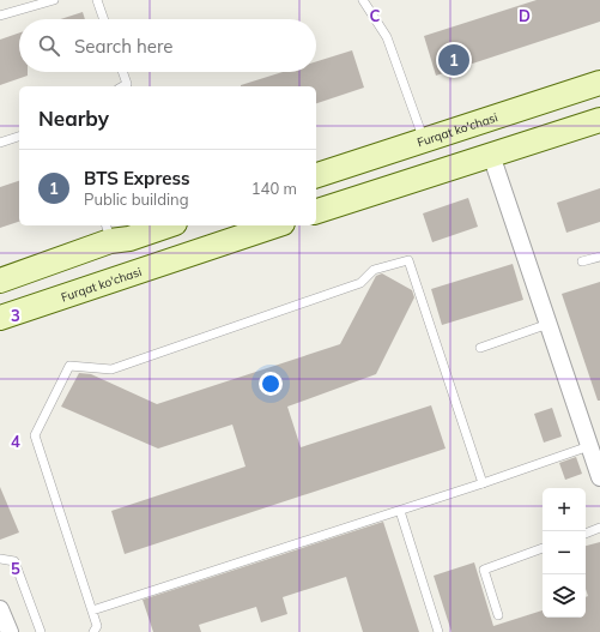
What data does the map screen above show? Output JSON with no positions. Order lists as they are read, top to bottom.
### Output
{
  "streets": {
    "main road": ["Furqat ko'chasi"]
  },
  "page": {
    "search": "Search here",
    "pins": "1",
    "heading": "Nearby",
    "list": [
      {
        "mark": "1",
        "name": "BTS Express",
        "note": "Public building",
        "value": "140 m"
      }
    ],
    "map_buttons": ["+", "−"]
  },
  "grid": {
    "columns": ["C", "D"],
    "rows": ["3", "4", "5"]
  }
}
